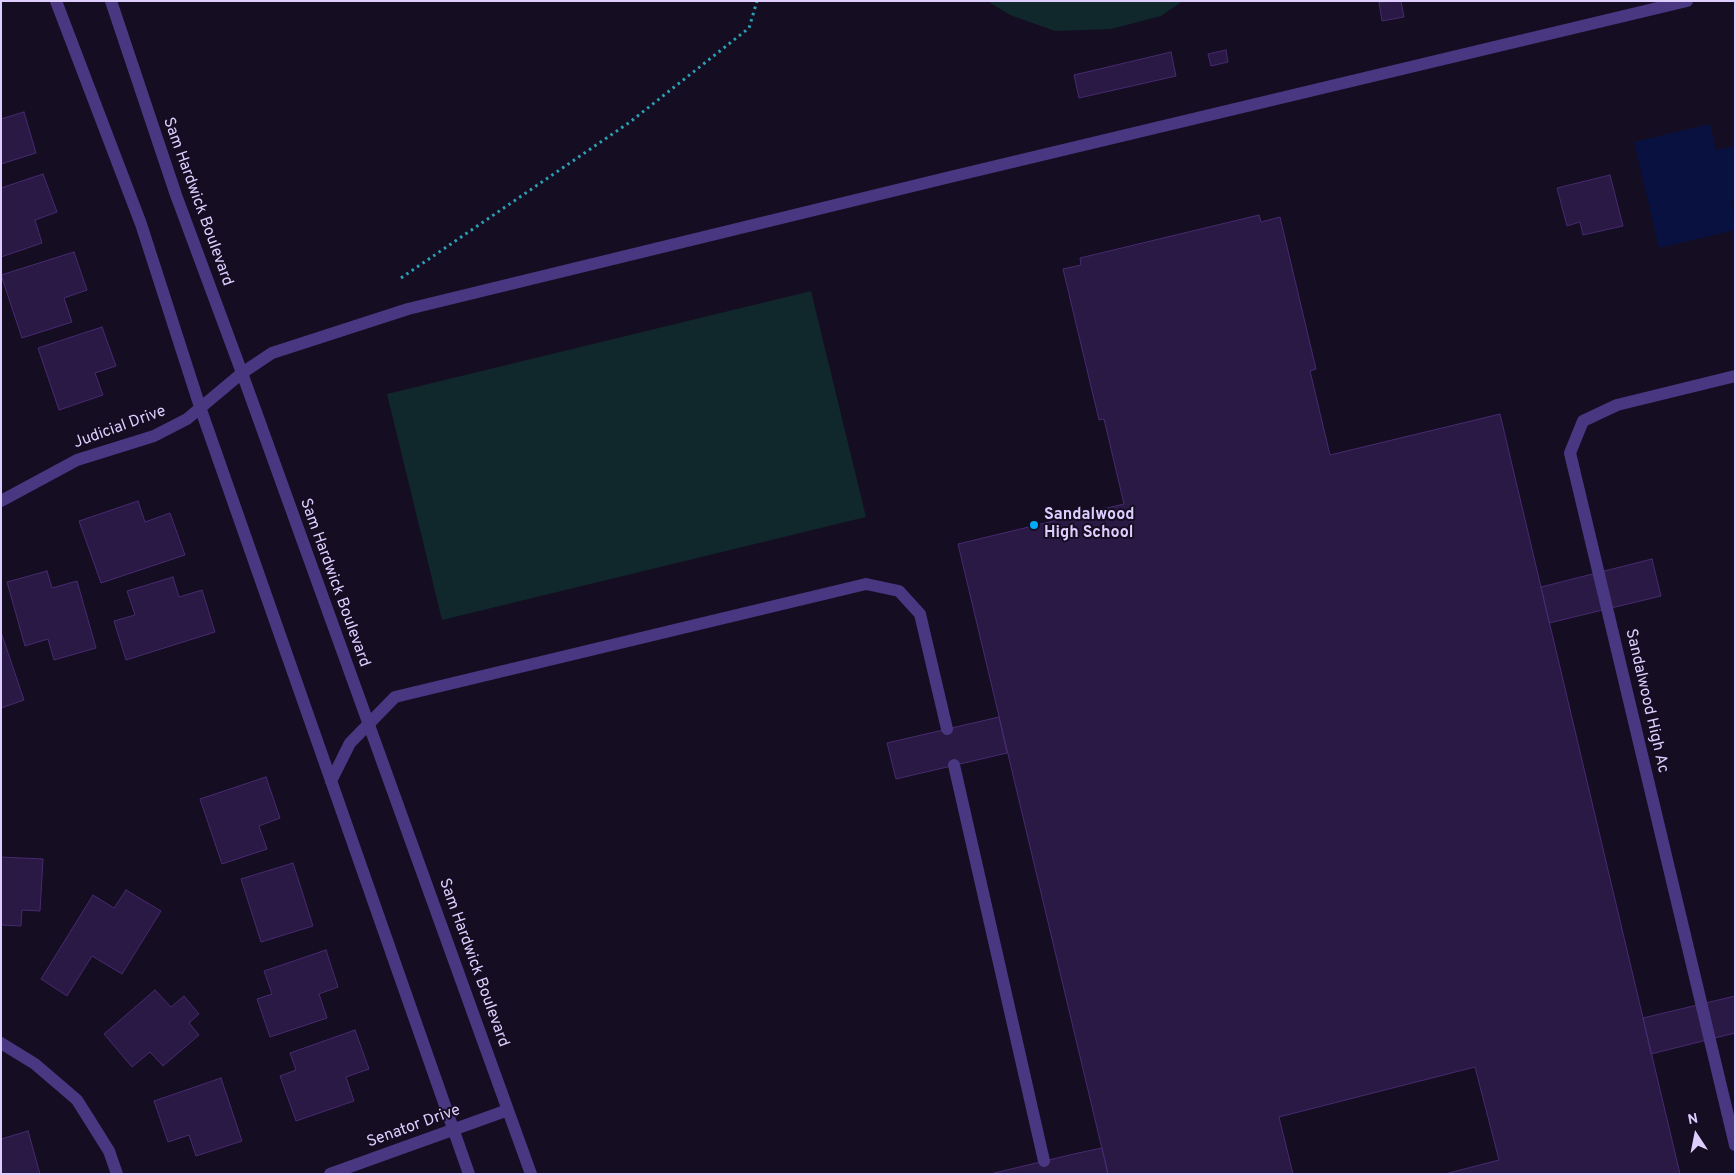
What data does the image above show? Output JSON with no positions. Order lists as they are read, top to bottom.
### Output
{
  "streets": {
    "street": [
      "Sam Hardwick Boulevard",
      "Judicial Drive",
      "Sandalwood High Ac",
      "Senator Drive"
    ]
  },
  "crossings": [
    ["Sam Hardwick Boulevard", "Judicial Drive"],
    ["Sam Hardwick Boulevard", "Senator Drive"]
  ],
  "places": ["Sandalwood High School"],
  "north": "top"
}
